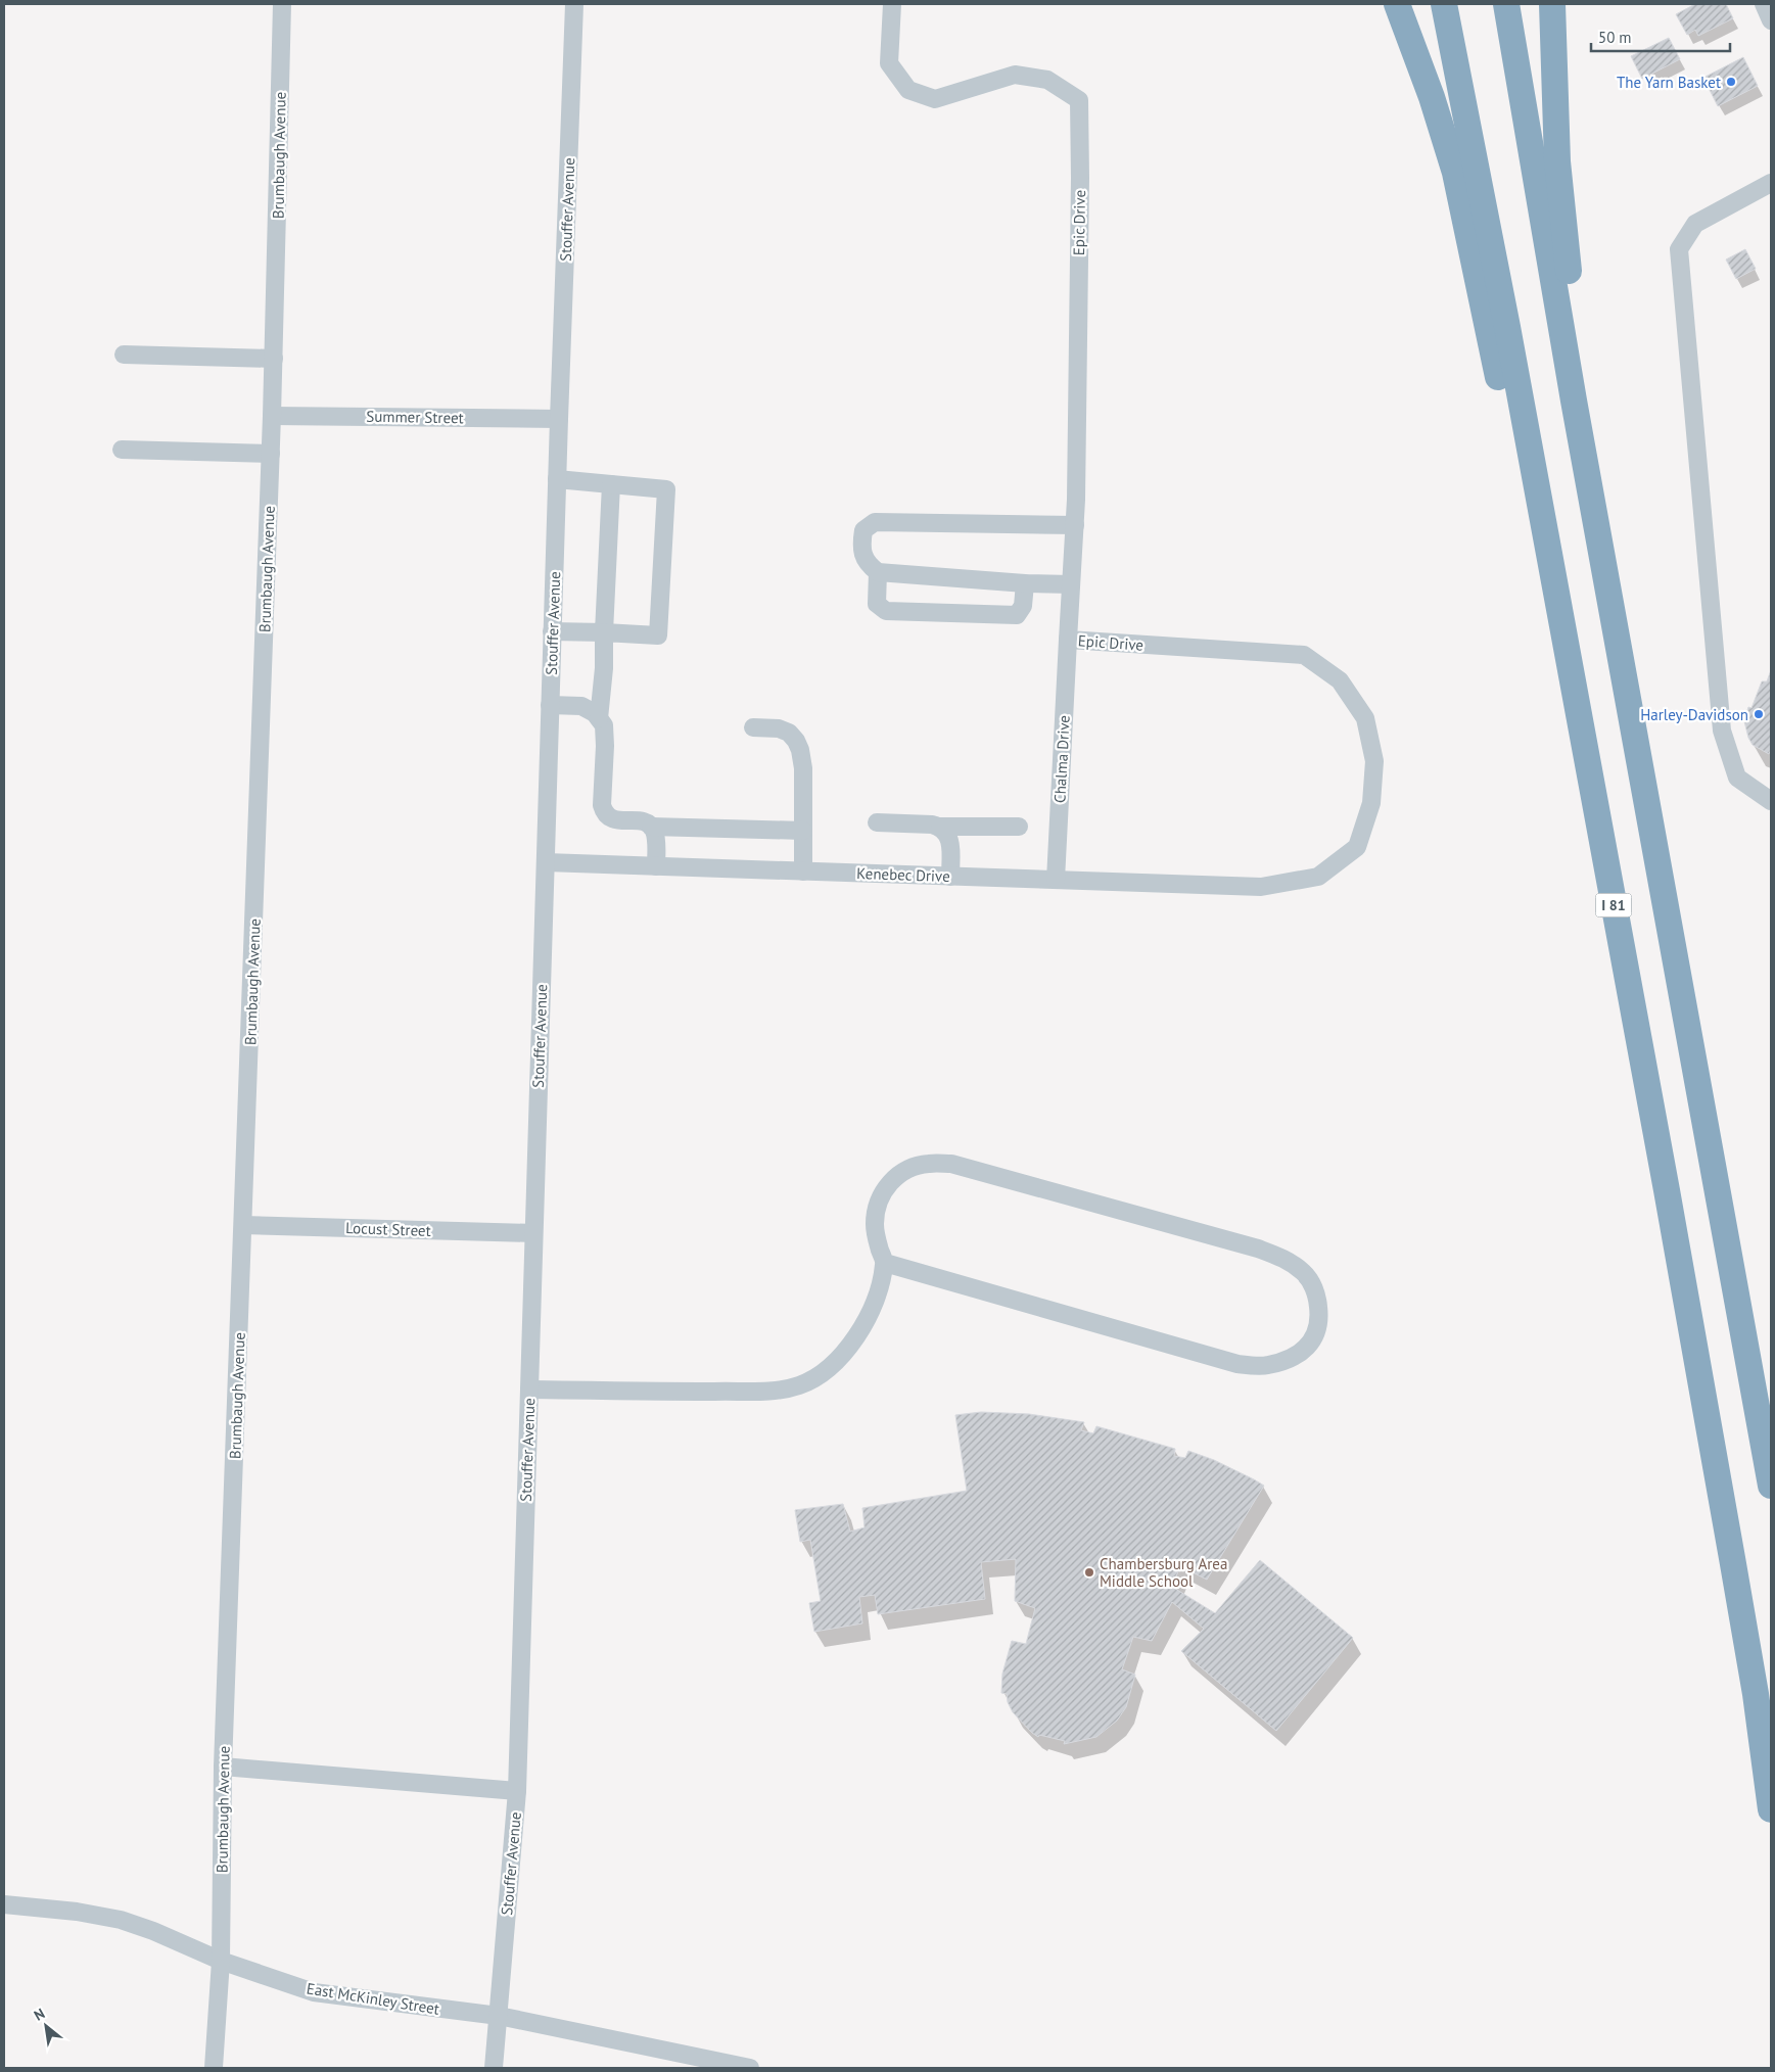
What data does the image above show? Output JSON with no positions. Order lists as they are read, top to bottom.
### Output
{
  "streets": {
    "highway": ["I 81"],
    "street": [
      "Brumbaugh Avenue",
      "Stouffer Avenue",
      "Epic Drive",
      "Summer Street",
      "Chalma Drive",
      "Kenebec Drive",
      "Locust Street",
      "East McKinley Street"
    ]
  },
  "crossings": [
    ["Brumbaugh Avenue", "Summer Street"],
    ["Brumbaugh Avenue", "Locust Street"],
    ["Brumbaugh Avenue", "East McKinley Street"],
    ["Stouffer Avenue", "Summer Street"],
    ["Stouffer Avenue", "Kenebec Drive"],
    ["Stouffer Avenue", "Locust Street"],
    ["Stouffer Avenue", "East McKinley Street"],
    ["Epic Drive", "Chalma Drive"],
    ["Epic Drive", "Kenebec Drive"],
    ["Chalma Drive", "Kenebec Drive"]
  ],
  "places": ["The Yarn Basket", "Harley-Davidson", "Chambersburg Area Middle School"],
  "scale_bar": "50 m",
  "north": "top left"
}
